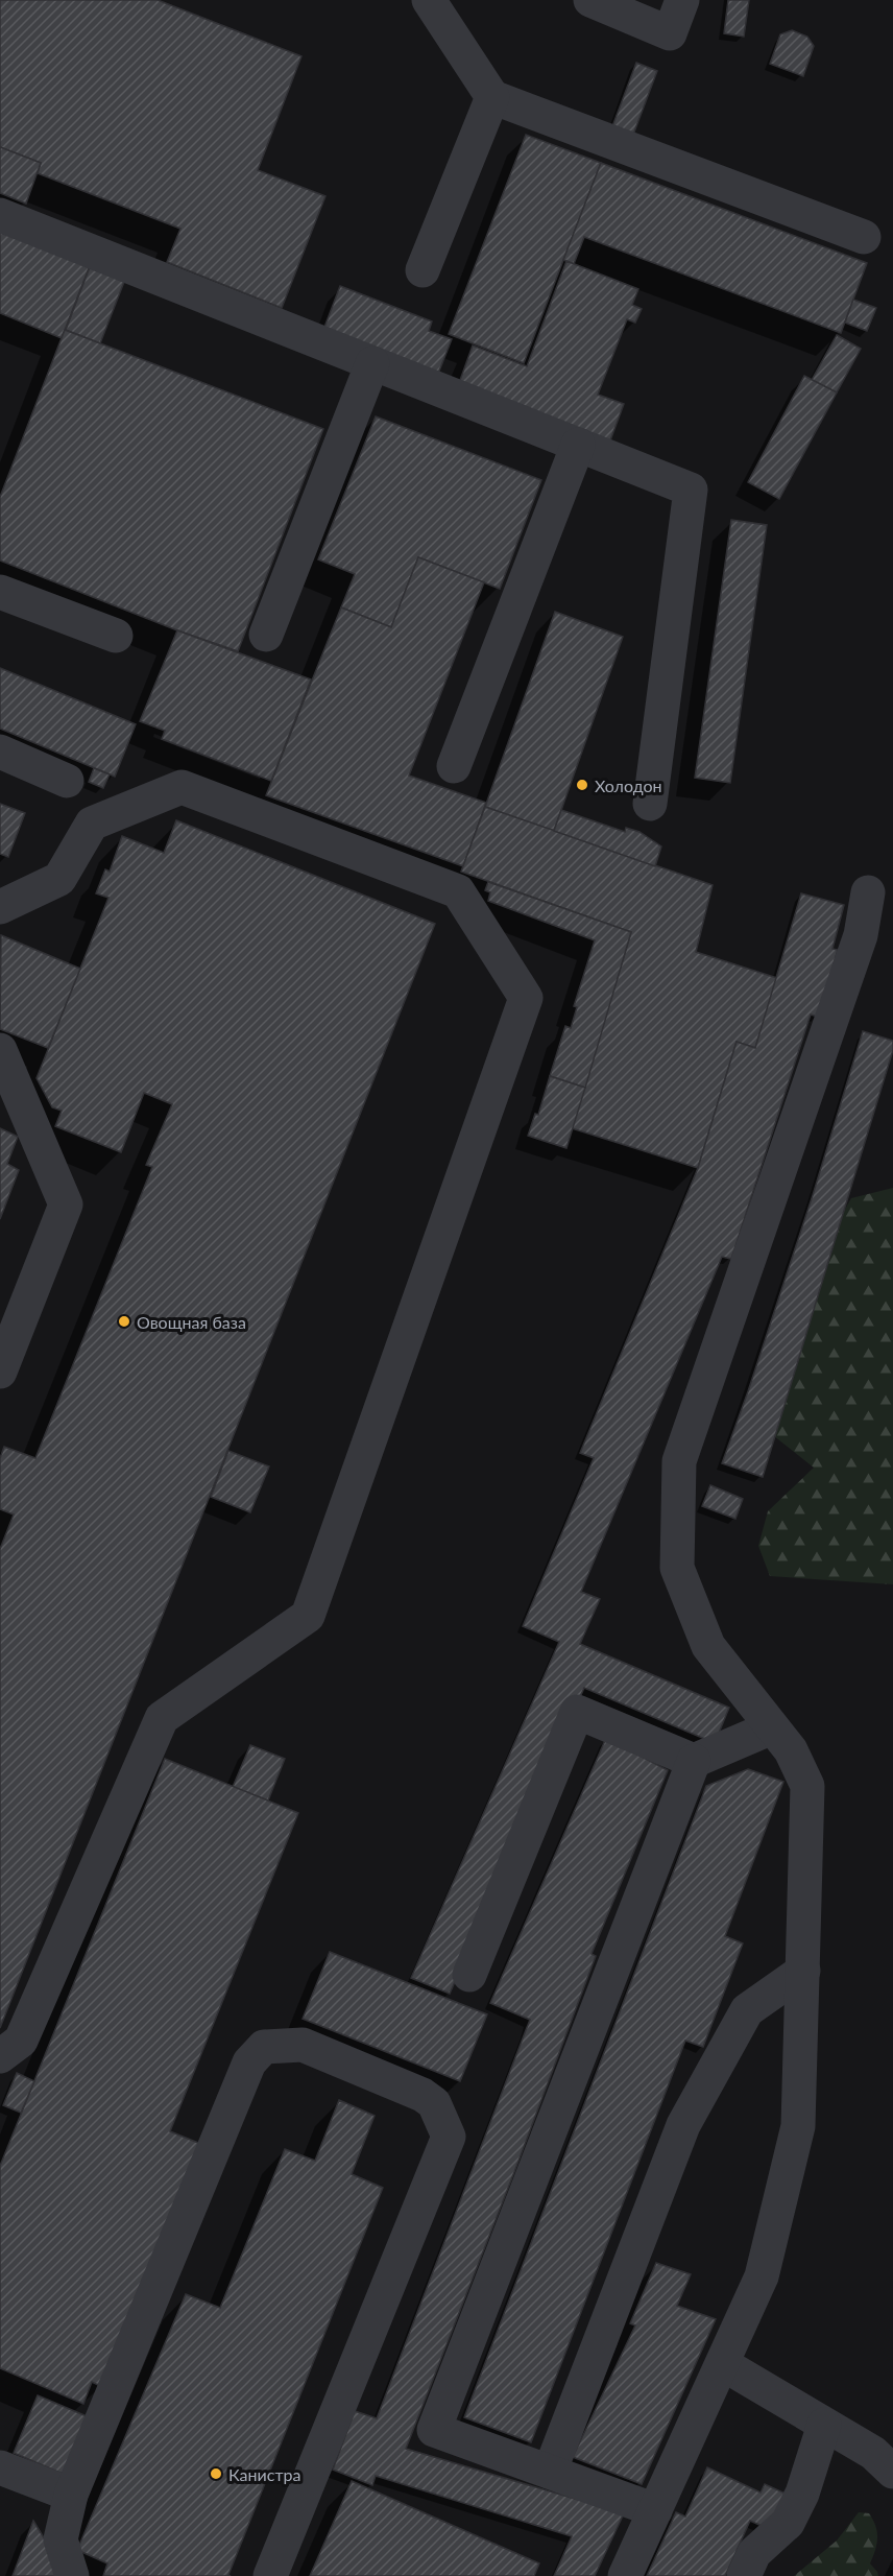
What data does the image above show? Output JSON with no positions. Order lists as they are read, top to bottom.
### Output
{
  "places": ["Холодон", "Овощная база", "Канистра"]
}
